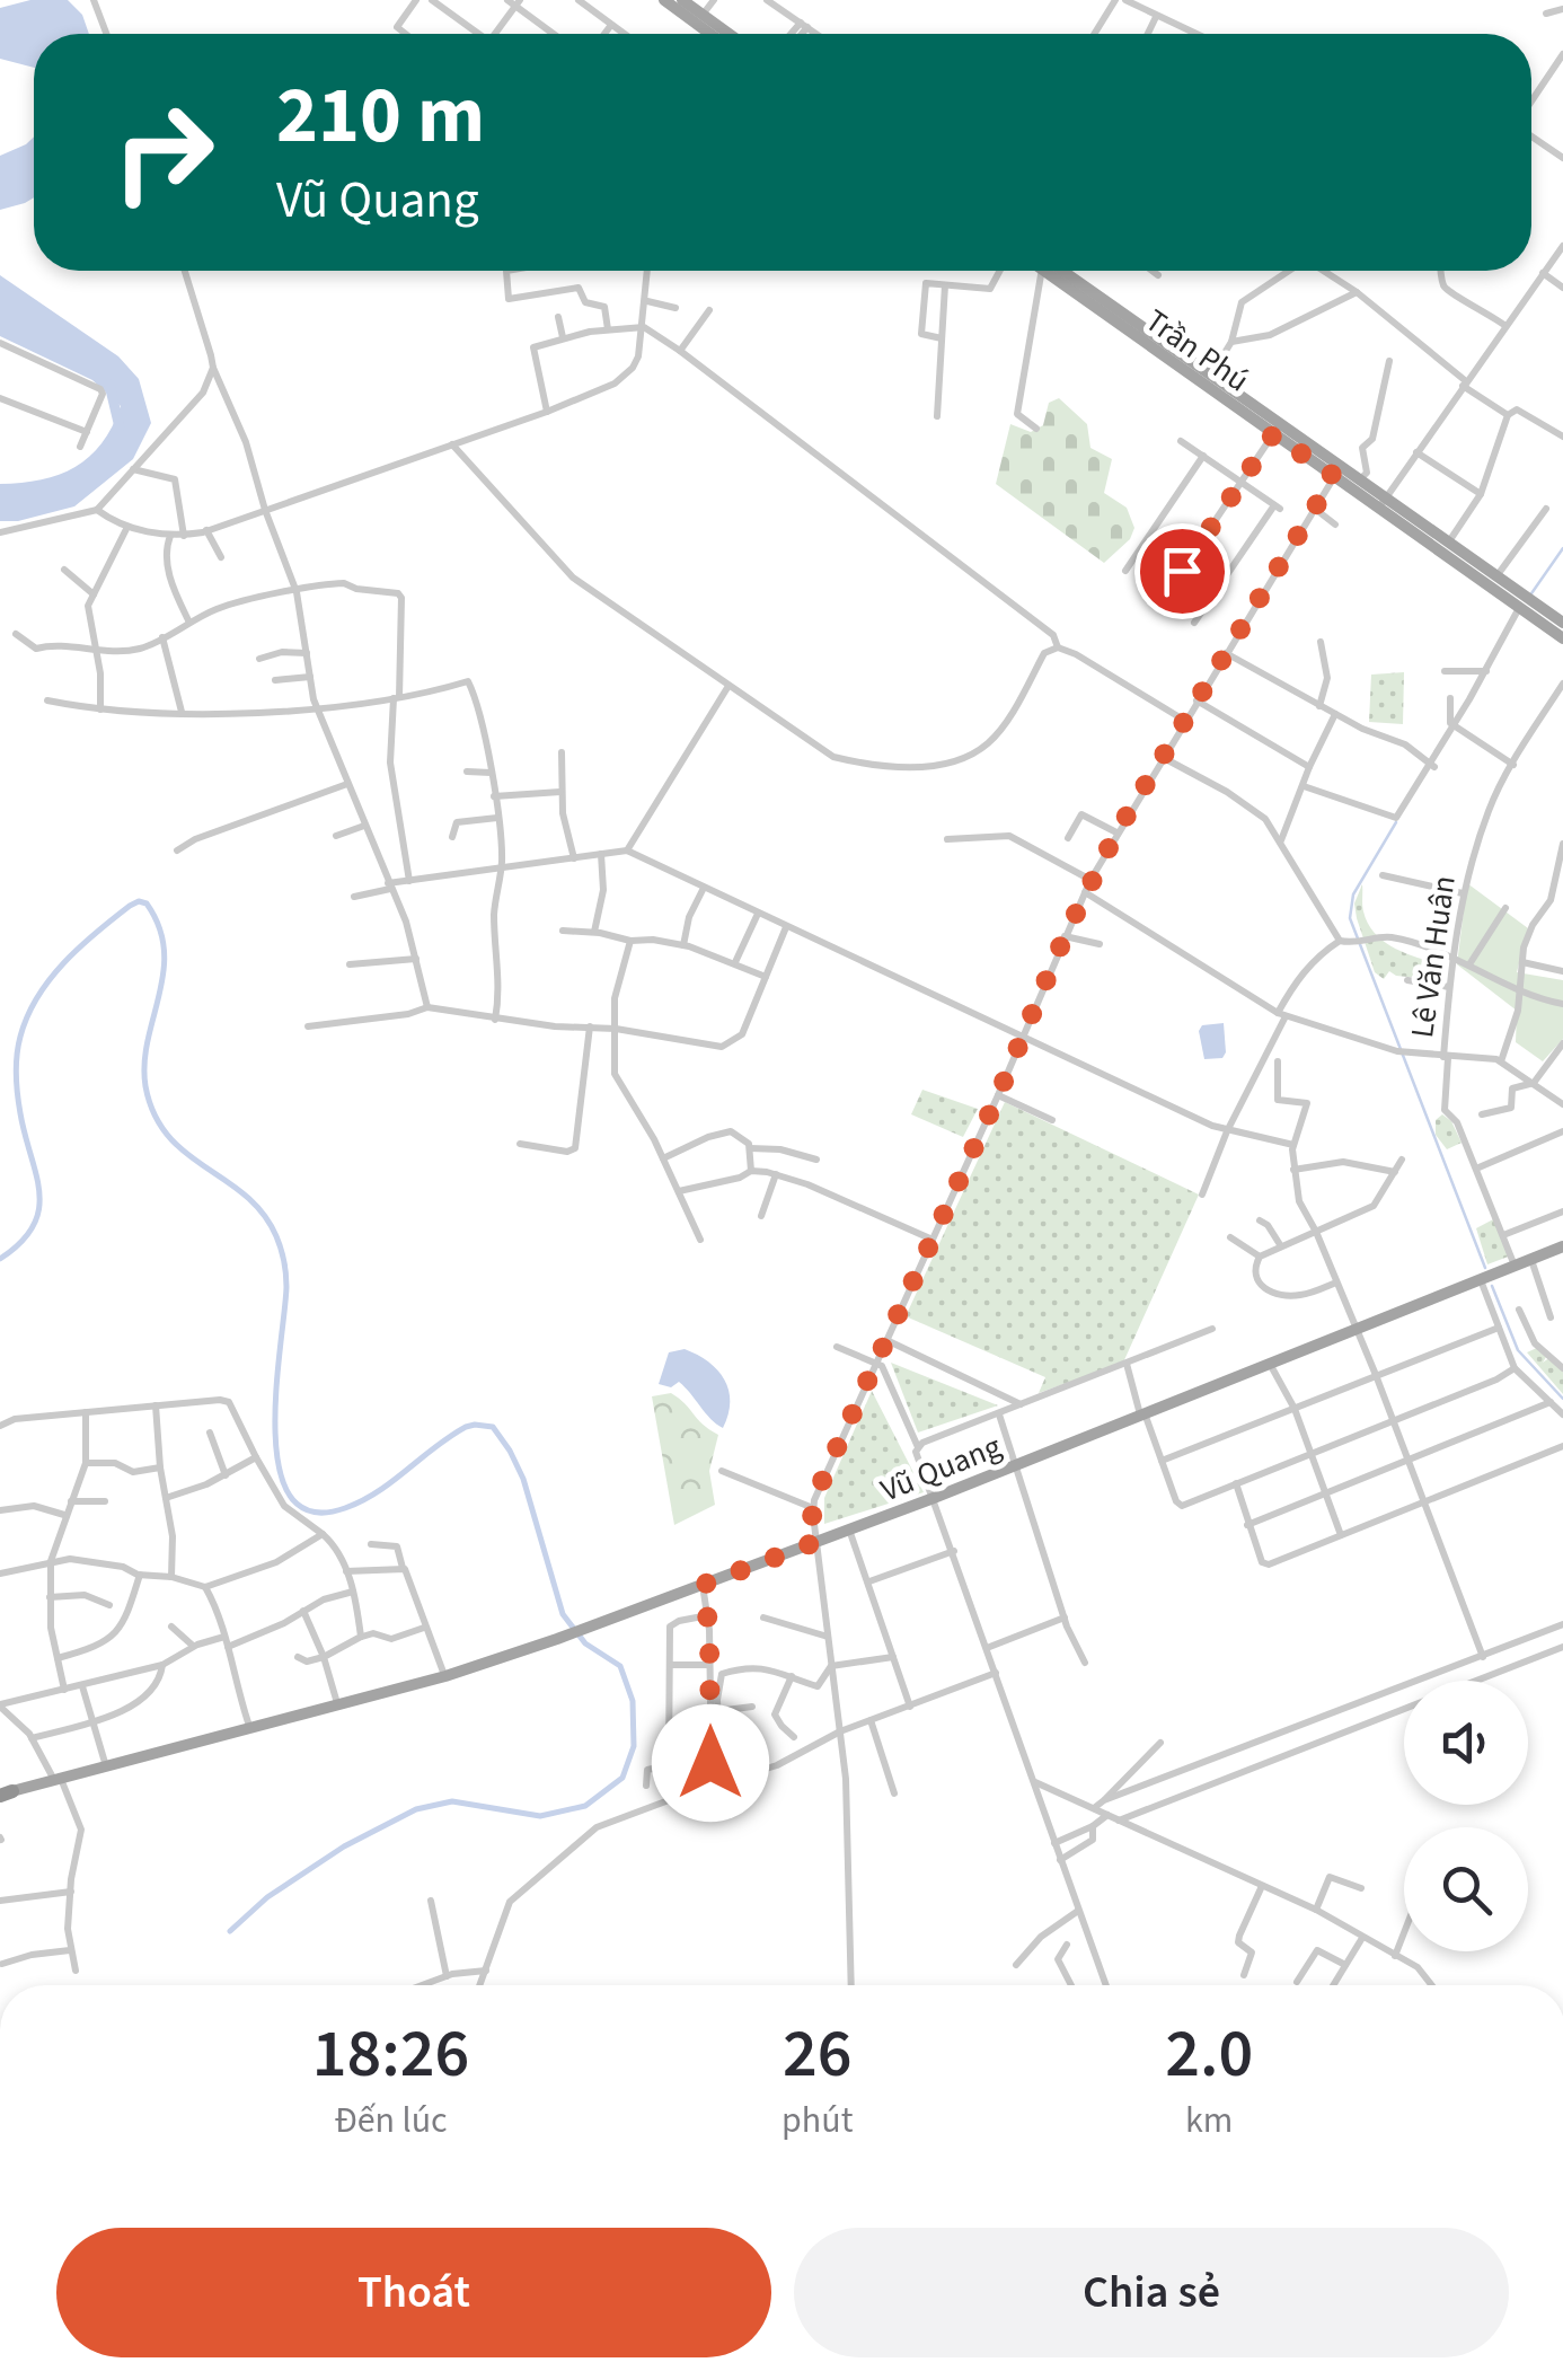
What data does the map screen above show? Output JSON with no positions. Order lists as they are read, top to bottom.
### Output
{
  "streets": {
    "main road": ["Trần Phú", "Vũ Quang"],
    "street": ["Lê Văn Huân"]
  },
  "crossings": [
    ["Lê Văn Huân", "Vũ Quang"]
  ],
  "page": {
    "turn": ["210 m", "Vũ Quang"],
    "eta": [
      "18:26",
      "Đến lúc",
      "26",
      "phút",
      "2.0",
      "km"
    ],
    "buttons": ["Thoát", "Chia sẻ"]
  }
}
